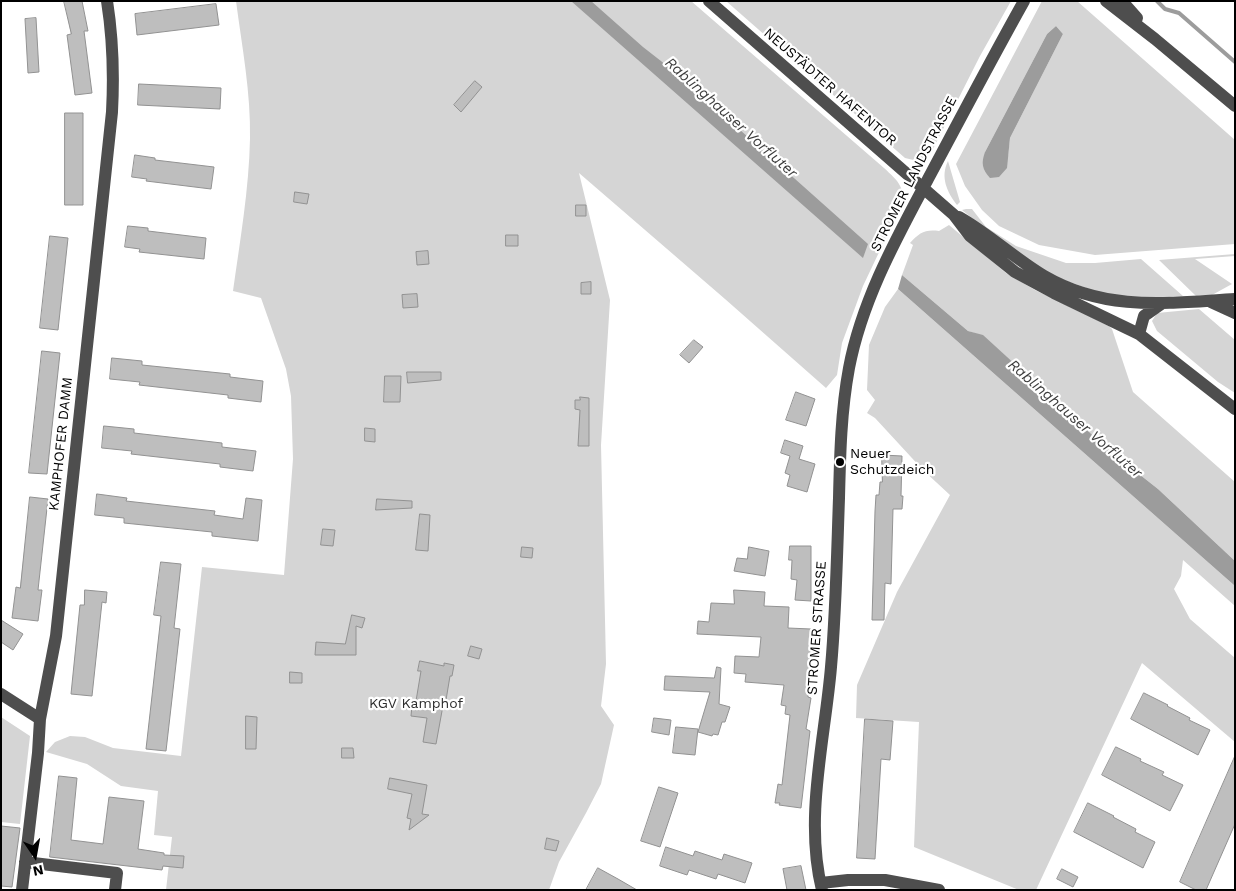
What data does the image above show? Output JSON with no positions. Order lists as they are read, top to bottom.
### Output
{
  "streets": {
    "street": [
      "NEUSTÄDTER HAFENTOR",
      "STROMER LANDSTRASSE",
      "KAMPHOFER DAMM",
      "STROMER STRASSE"
    ]
  },
  "crossings": [
    ["NEUSTÄDTER HAFENTOR", "STROMER LANDSTRASSE"],
    ["STROMER LANDSTRASSE", "STROMER STRASSE"]
  ],
  "water": ["Rablinghauser Vorfluter"],
  "parks": ["KGV Kamphof"],
  "places": ["Neuer Schutzdeich"],
  "north": "bottom"
}
